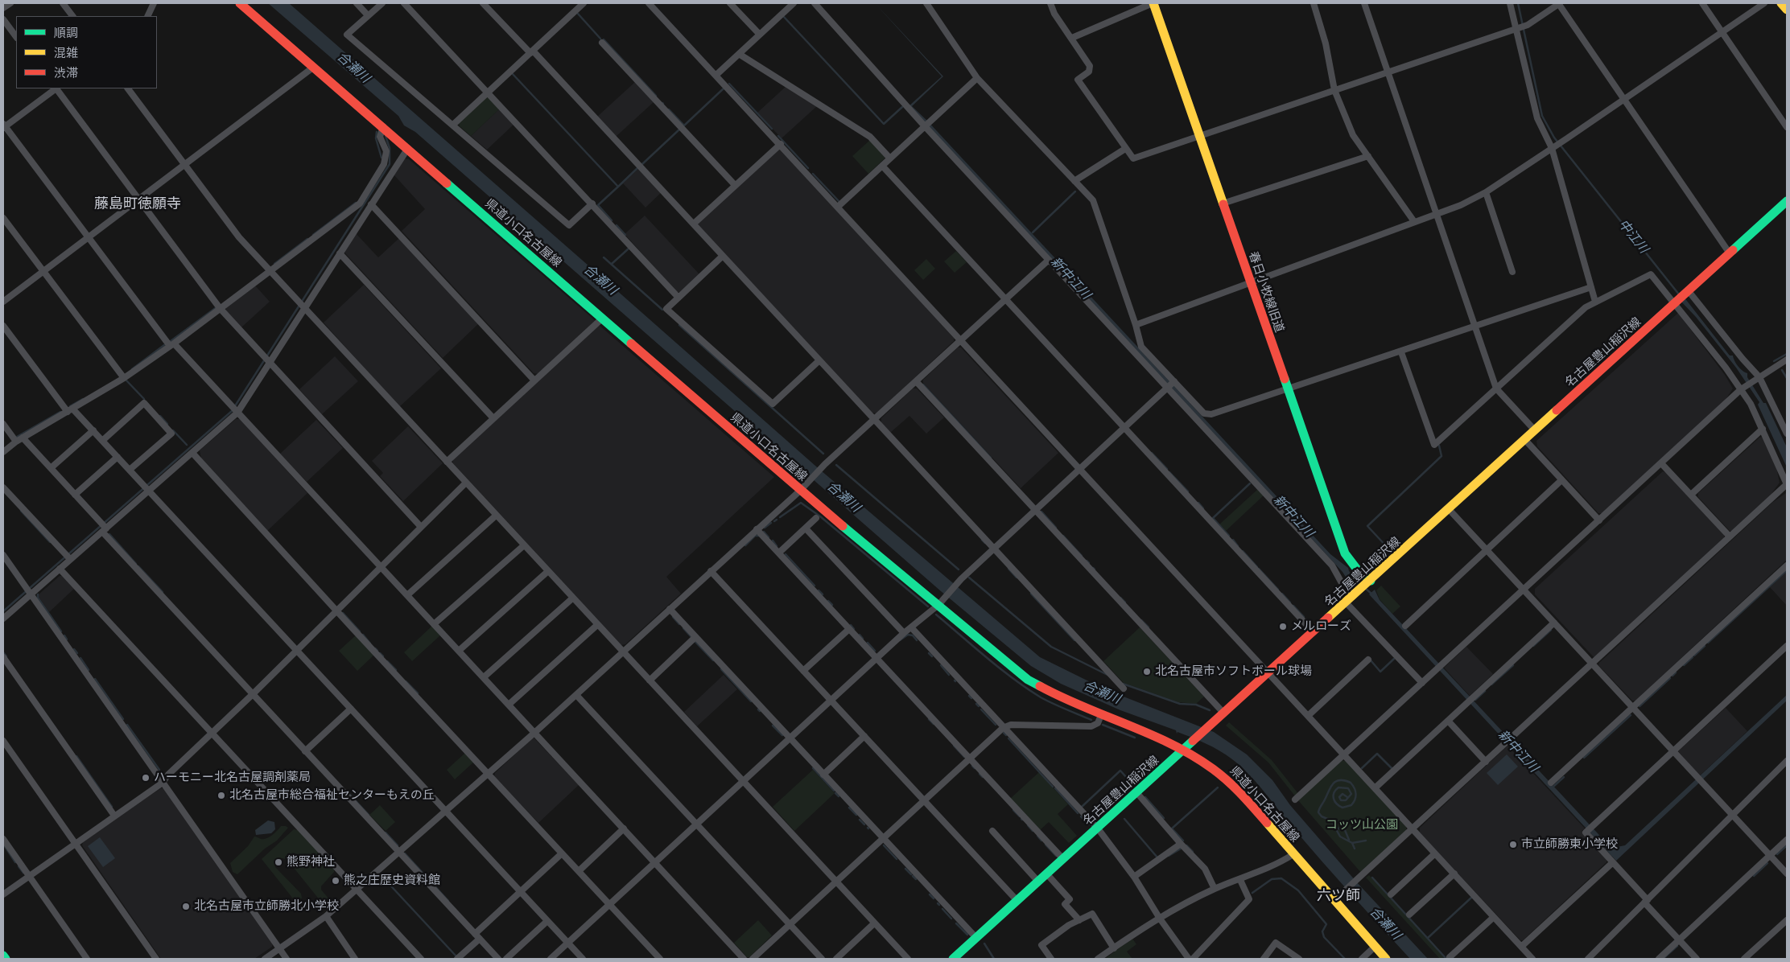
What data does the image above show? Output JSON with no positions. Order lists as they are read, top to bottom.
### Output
{
  "streets": {
    "main road": ["県道小口名古屋線", "春日小牧線旧道", "名古屋豊山稲沢線"]
  },
  "crossings": [
    ["県道小口名古屋線", "名古屋豊山稲沢線"],
    ["春日小牧線旧道", "名古屋豊山稲沢線"]
  ],
  "districts": ["藤島町徳願寺", "六ツ師"],
  "water": ["合瀬川", "中江川", "新中江川"],
  "parks": ["コッツ山公園"],
  "places": [
    "メルローズ",
    "北名古屋市ソフトボール球場",
    "ハーモニー北名古屋調剤薬局",
    "北名古屋市総合福祉センターもえの丘",
    "市立師勝東小学校",
    "熊野神社",
    "熊之庄歴史資料館",
    "北名古屋市立師勝北小学校"
  ],
  "legend": ["順調", "混雑", "渋滞"]
}
